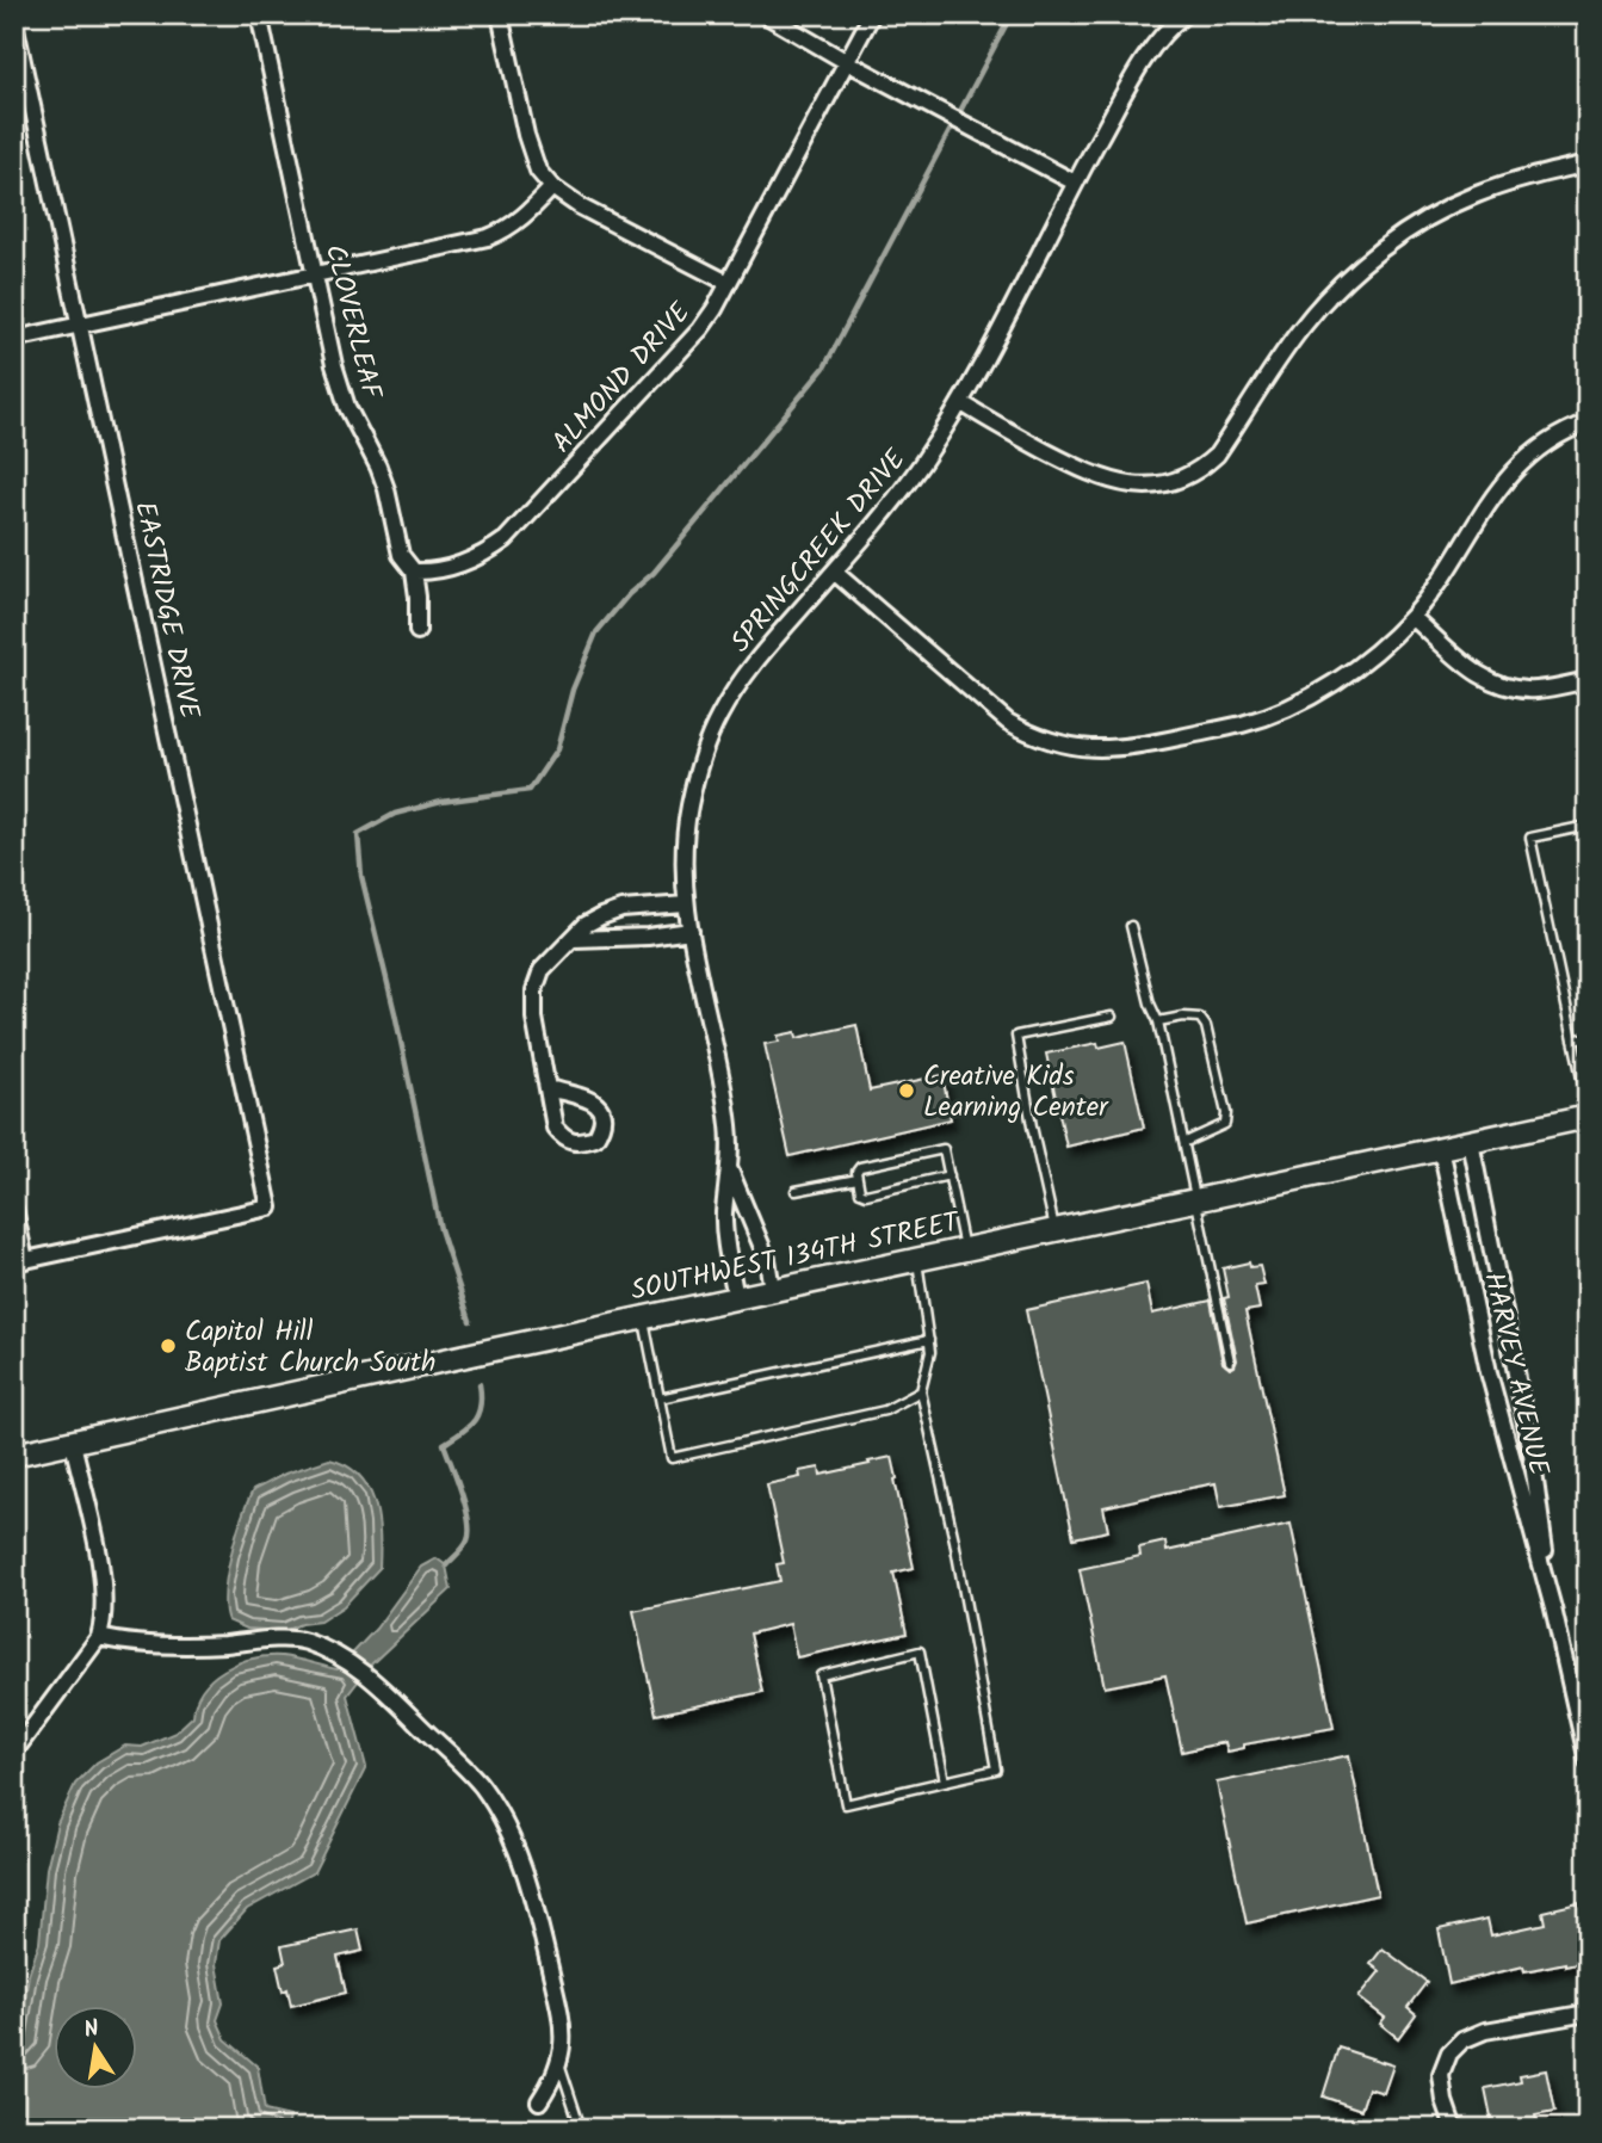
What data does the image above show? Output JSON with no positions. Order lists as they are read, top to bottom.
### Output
{
  "streets": {
    "main road": ["SOUTHWEST 134TH STREET"],
    "street": [
      "CLOVERLEAF",
      "ALMOND DRIVE",
      "SPRINGCREEK DRIVE",
      "EASTRIDGE DRIVE",
      "HARVEY AVENUE"
    ]
  },
  "crossings": [
    ["CLOVERLEAF", "ALMOND DRIVE"],
    ["SPRINGCREEK DRIVE", "SOUTHWEST 134TH STREET"],
    ["SOUTHWEST 134TH STREET", "HARVEY AVENUE"]
  ],
  "places": ["Creative Kids Learning Center", "Capitol Hill Baptist Church South"],
  "north": "top"
}
